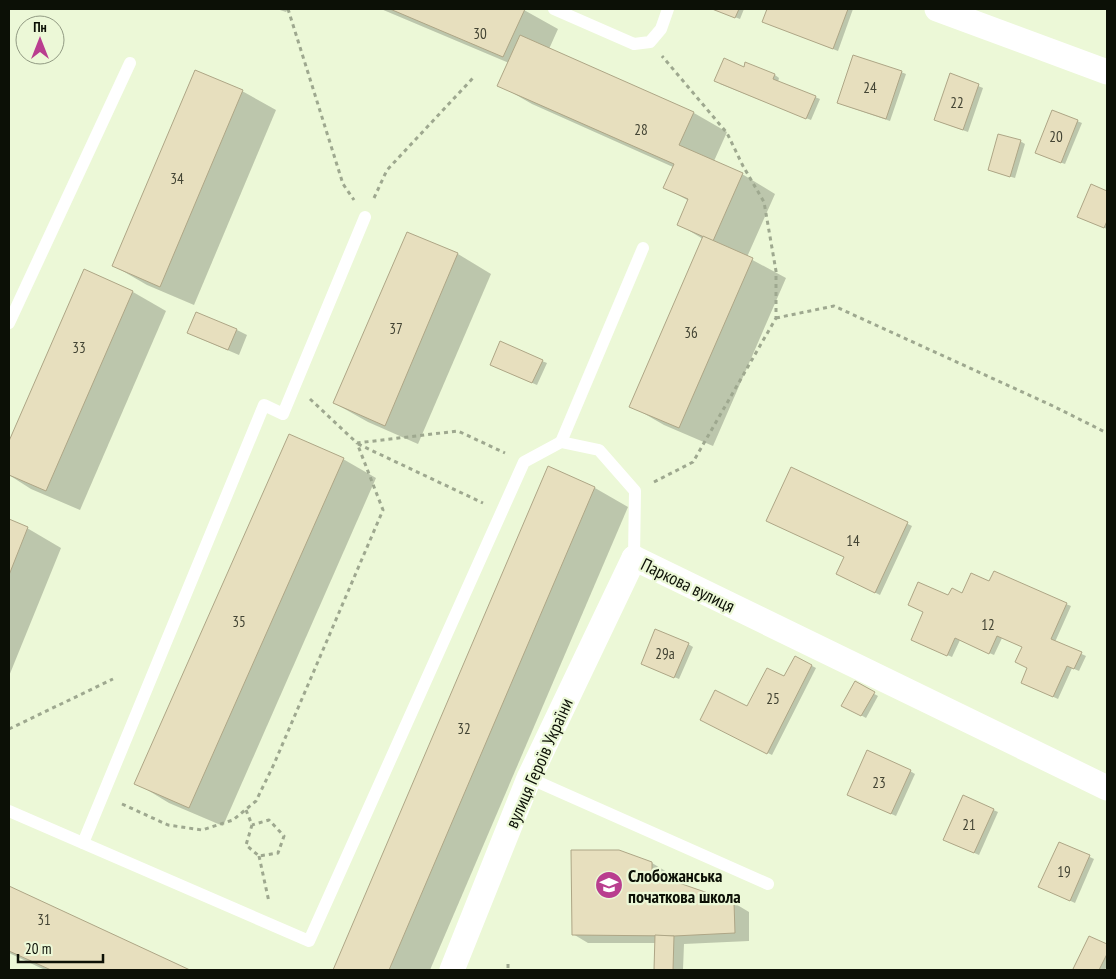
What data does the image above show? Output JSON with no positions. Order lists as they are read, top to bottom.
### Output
{
  "streets": {
    "street": ["Паркова вулиця", "вулиця Героїв України"]
  },
  "crossings": [
    ["Паркова вулиця", "вулиця Героїв України"]
  ],
  "places": {
    "school or university": ["Cлобожанська початкова школа"]
  },
  "house_numbers": [
    "30",
    "24",
    "22",
    "28",
    "20",
    "34",
    "37",
    "36",
    "33",
    "14",
    "35",
    "12",
    "29а",
    "25",
    "32",
    "23",
    "21",
    "19",
    "31"
  ],
  "scale_bar": "20 m",
  "north": "top"
}
